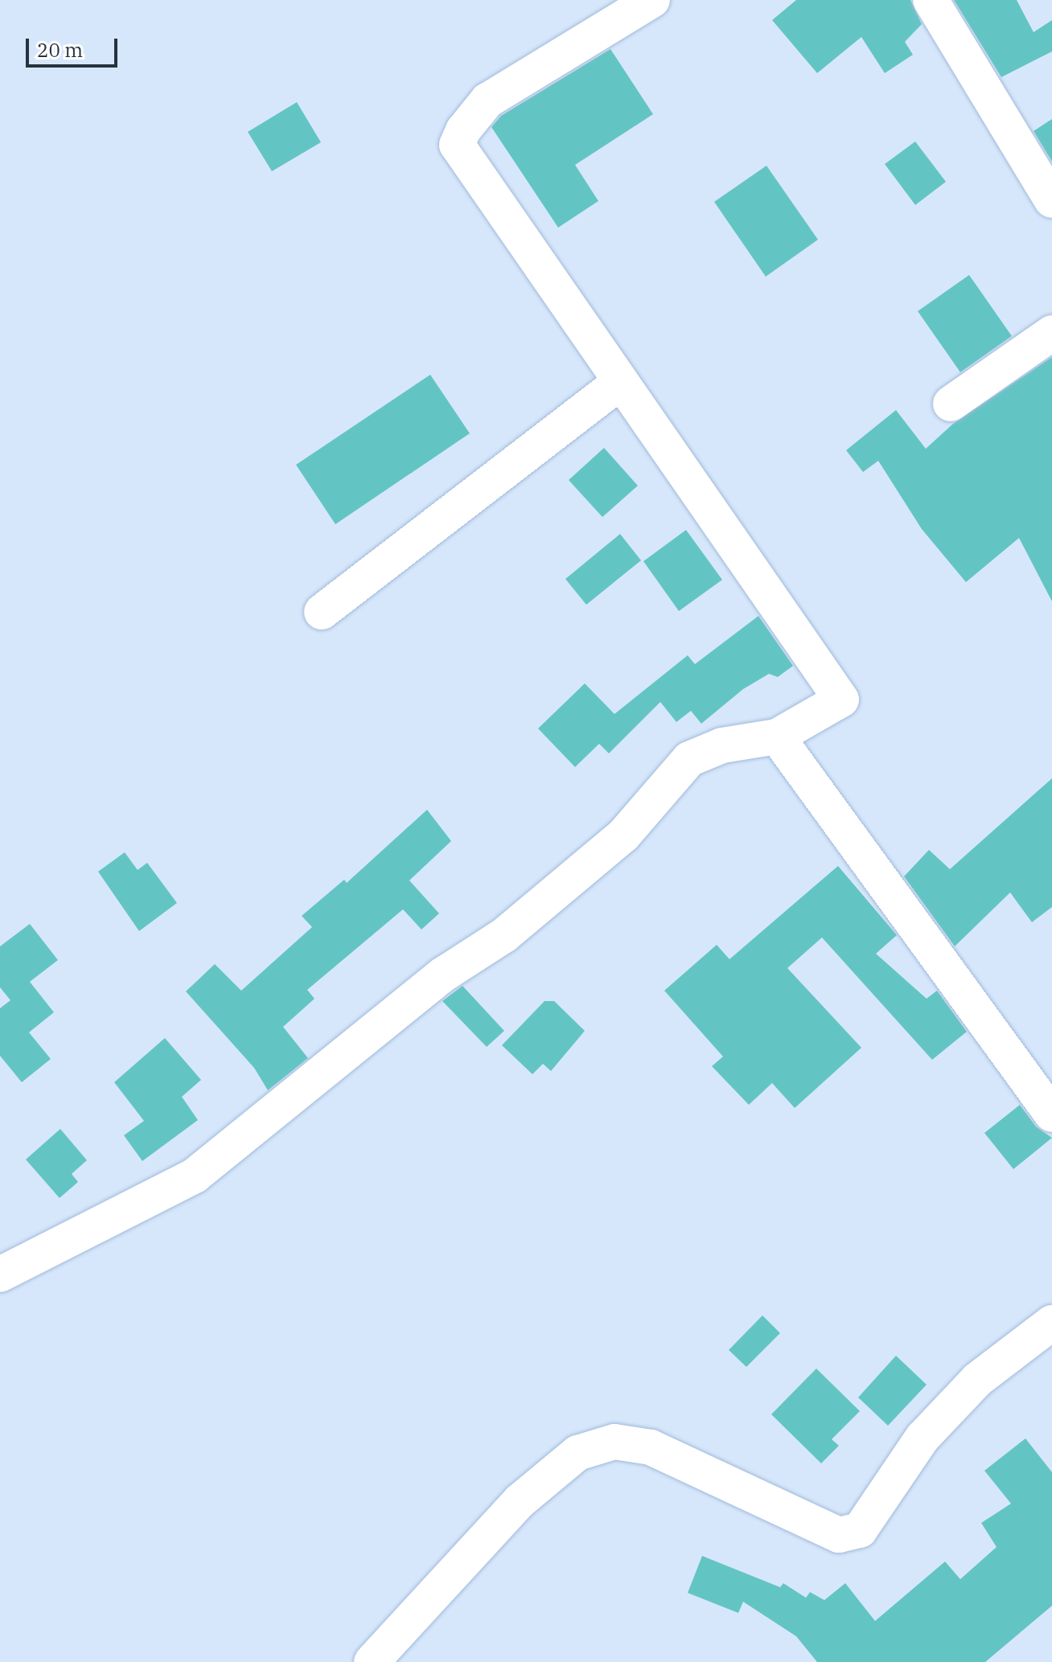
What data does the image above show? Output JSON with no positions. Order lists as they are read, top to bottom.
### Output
{
  "scale_bar": "20 m"
}
